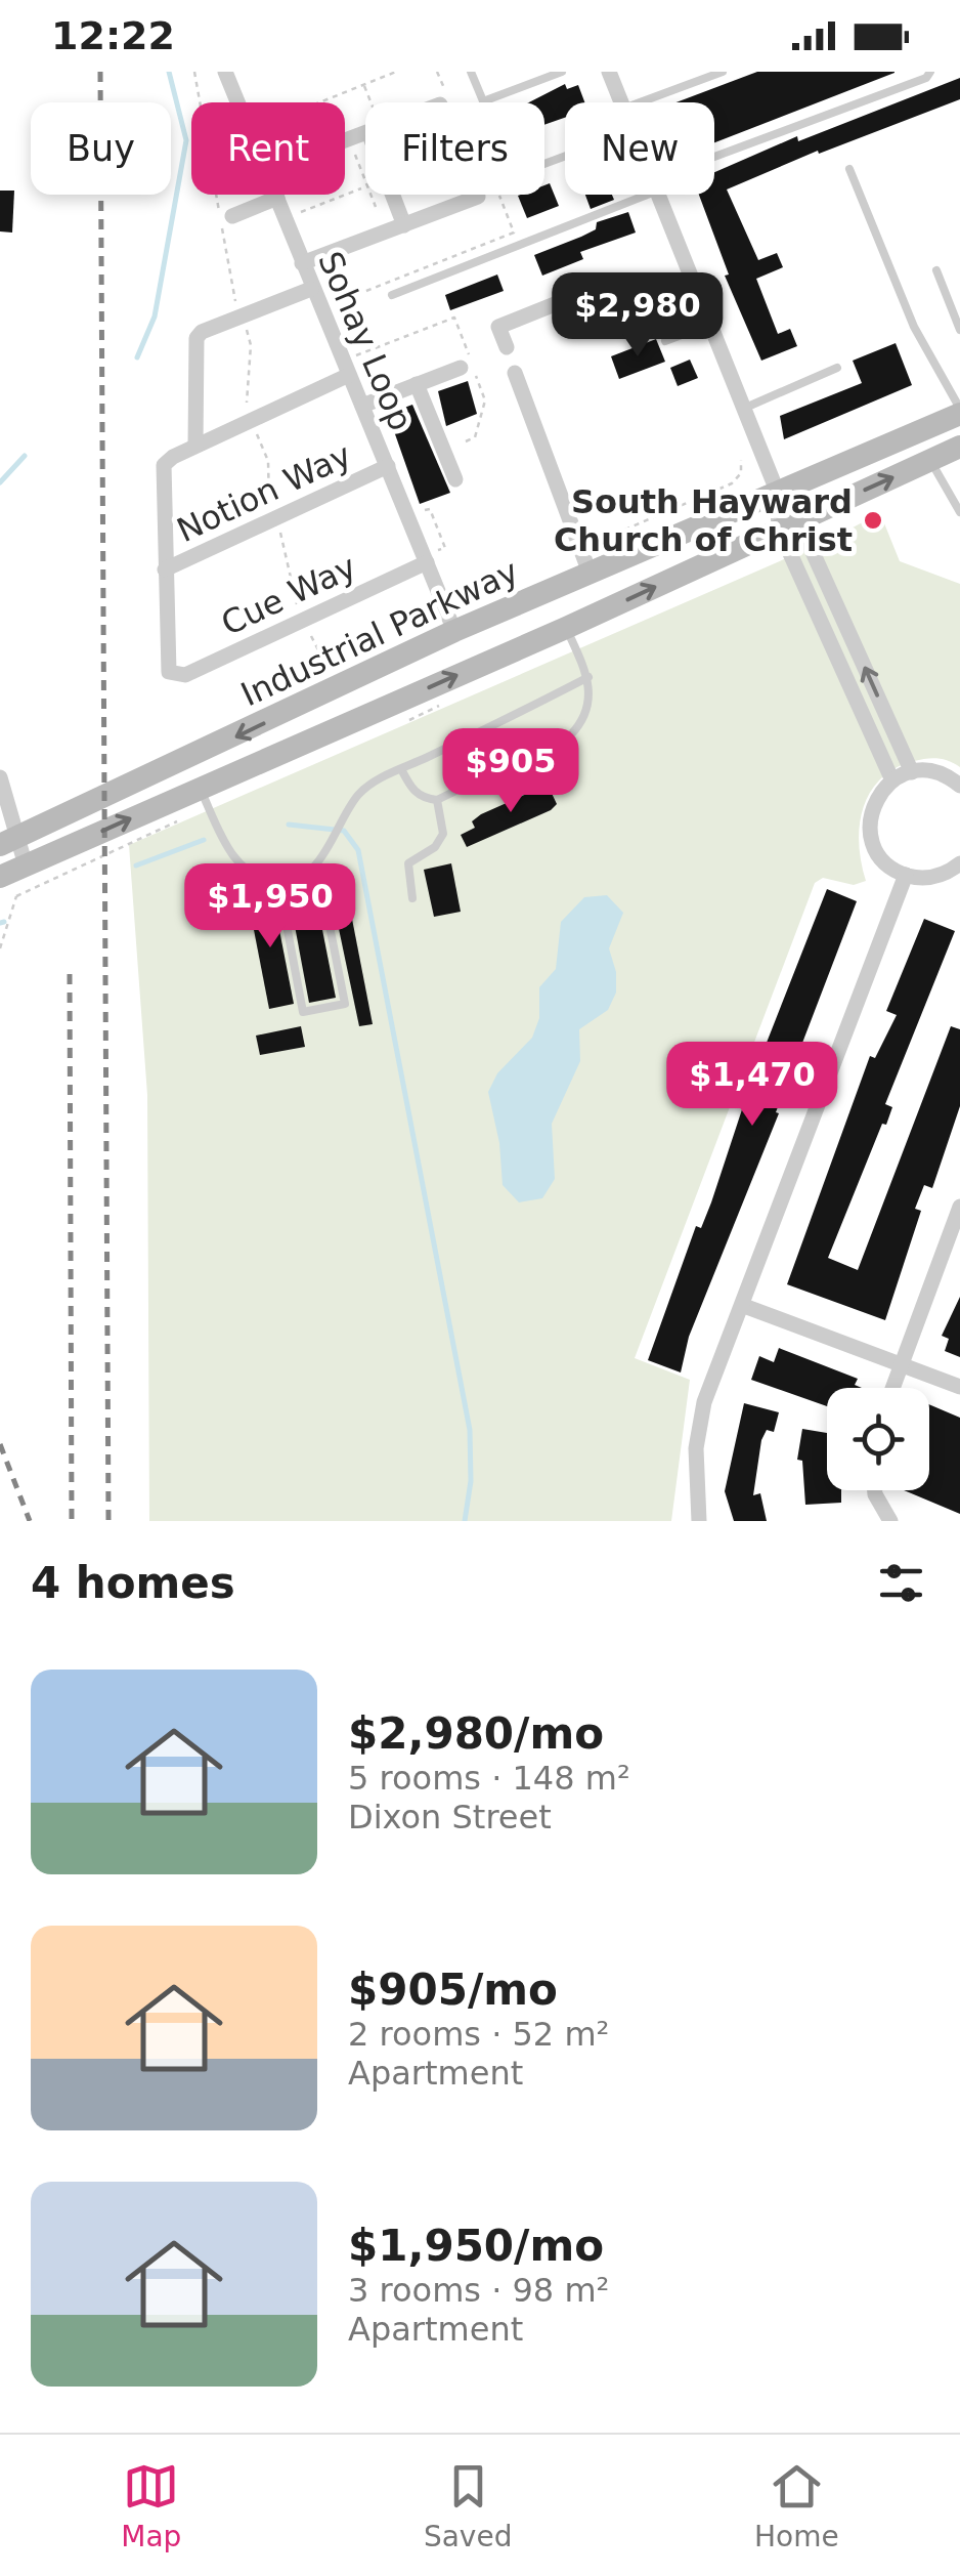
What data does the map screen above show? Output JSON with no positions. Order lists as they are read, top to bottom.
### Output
{
  "streets": {
    "main road": ["Industrial Parkway"],
    "street": ["Sohay Loop", "Notion Way", "Cue Way"]
  },
  "crossings": [
    ["Sohay Loop", "Notion Way"],
    ["Sohay Loop", "Cue Way"],
    ["Sohay Loop", "Industrial Parkway"],
    ["Notion Way", "Cue Way"]
  ],
  "places": ["South Hayward Church of Christ"],
  "page": {
    "status": "12:22",
    "chip": [
      "Buy",
      "Rent",
      "Filters",
      "New"
    ],
    "price": [
      "$2,980",
      "$905",
      "$1,950",
      "$1,470"
    ],
    "heading": "4 homes",
    "list": [
      {
        "name": "$2,980/mo",
        "note": "5 rooms · 148 m² · Dixon Street"
      },
      {
        "name": "$905/mo",
        "note": "2 rooms · 52 m² · Apartment"
      },
      {
        "name": "$1,950/mo",
        "note": "3 rooms · 98 m² · Apartment"
      }
    ],
    "tabs": ["Map", "Saved", "Home"]
  }
}
